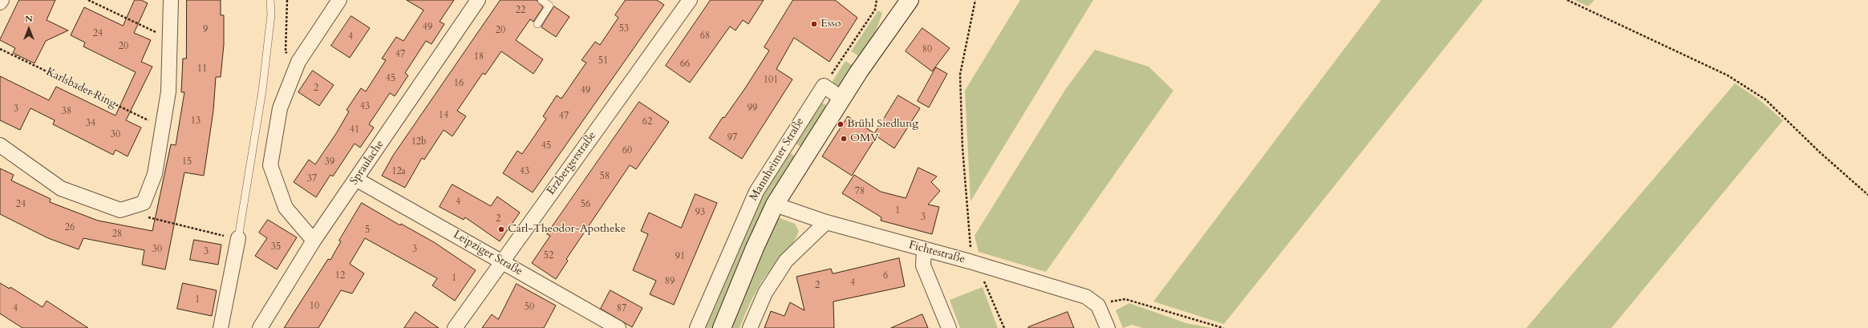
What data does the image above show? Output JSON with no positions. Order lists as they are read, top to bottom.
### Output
{
  "streets": {
    "main road": ["Mannheimer Straße"],
    "street": [
      "Spraulache",
      "Erzbergerstraße",
      "Fichtestraße",
      "Leipziger Straße"
    ],
    "path": ["Karlsbader Ring"]
  },
  "crossings": [
    ["Mannheimer Straße", "Fichtestraße"],
    ["Spraulache", "Leipziger Straße"],
    ["Erzbergerstraße", "Leipziger Straße"]
  ],
  "places": [
    "Esso",
    "Brühl Siedlung",
    "OMV",
    "Carl-Theodor-Apotheke"
  ],
  "house_numbers": [
    "22",
    "49",
    "53",
    "9",
    "20",
    "24",
    "68",
    "4",
    "20",
    "80",
    "47",
    "18",
    "51",
    "66",
    "11",
    "45",
    "101",
    "16",
    "2",
    "49",
    "43",
    "99",
    "3",
    "38",
    "14",
    "47",
    "13",
    "62",
    "34",
    "41",
    "30",
    "97",
    "12b",
    "45",
    "60",
    "15",
    "39",
    "12a",
    "43",
    "58",
    "37",
    "78",
    "4",
    "24",
    "56",
    "1",
    "93",
    "3",
    "2",
    "26",
    "5",
    "28",
    "35",
    "30",
    "3",
    "3",
    "52",
    "91",
    "12",
    "6",
    "1",
    "89",
    "4",
    "2",
    "1",
    "10",
    "50",
    "4",
    "87"
  ],
  "north": "top"
}
